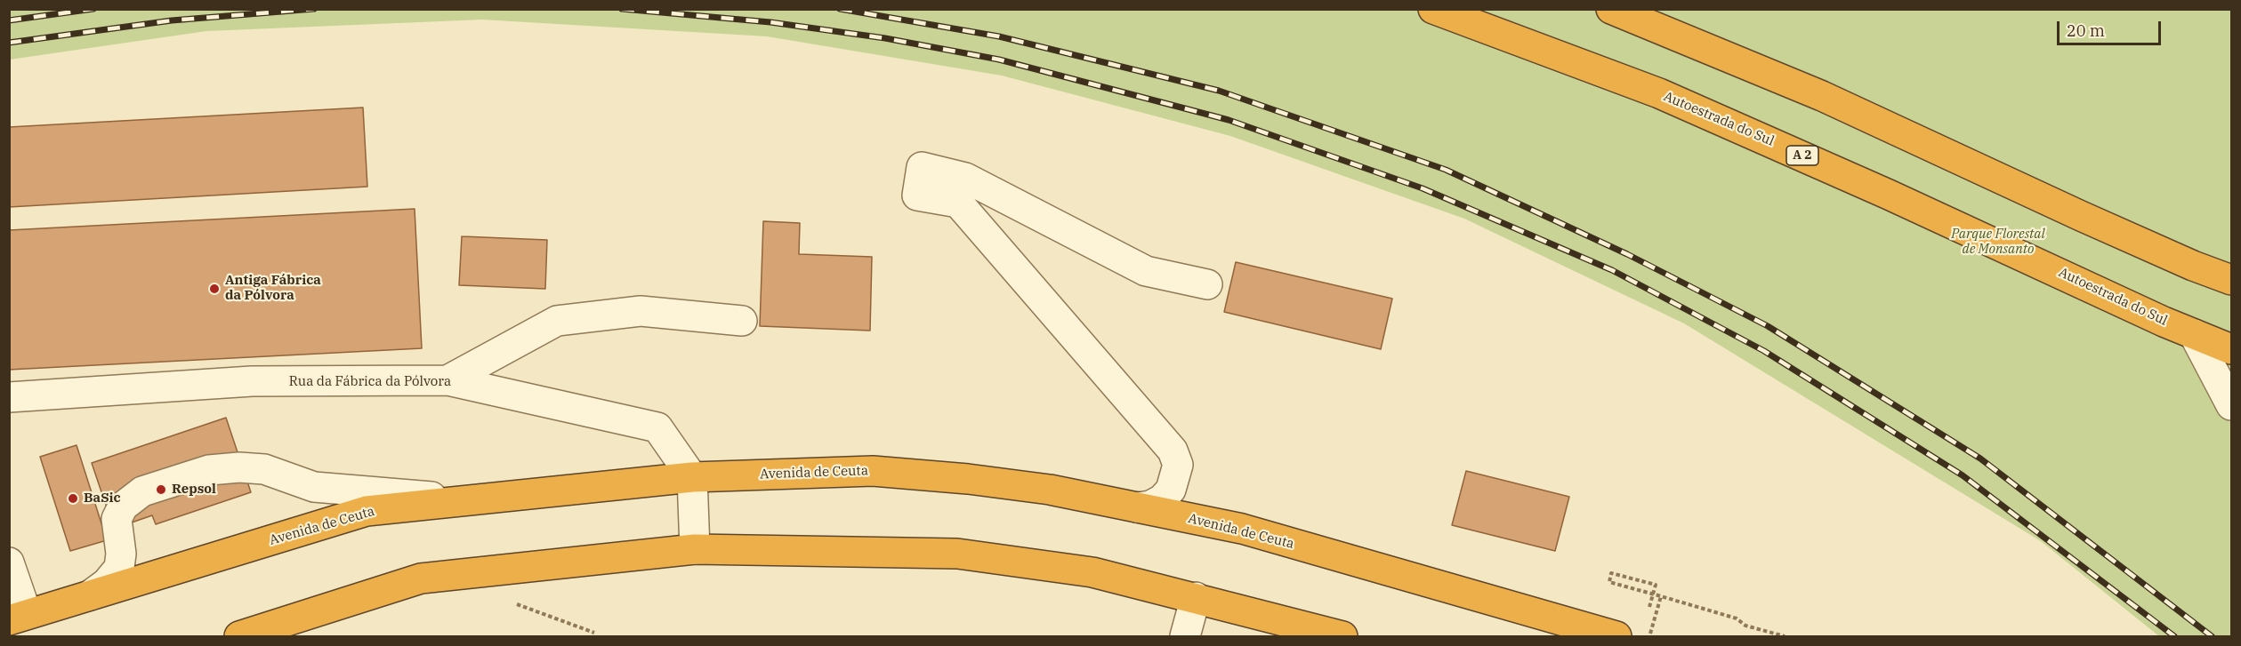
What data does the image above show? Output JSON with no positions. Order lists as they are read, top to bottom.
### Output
{
  "streets": {
    "highway": ["Autoestrada do Sul", "A 2", "Avenida de Ceuta"],
    "street": ["Rua da Fábrica da Pólvora"]
  },
  "crossings": [
    ["Rua da Fábrica da Pólvora", "Avenida de Ceuta"]
  ],
  "parks": ["Parque Florestal de Monsanto"],
  "places": ["Antiga Fábrica da Pólvora", "Repsol", "BaSic"],
  "scale_bar": "20 m"
}
